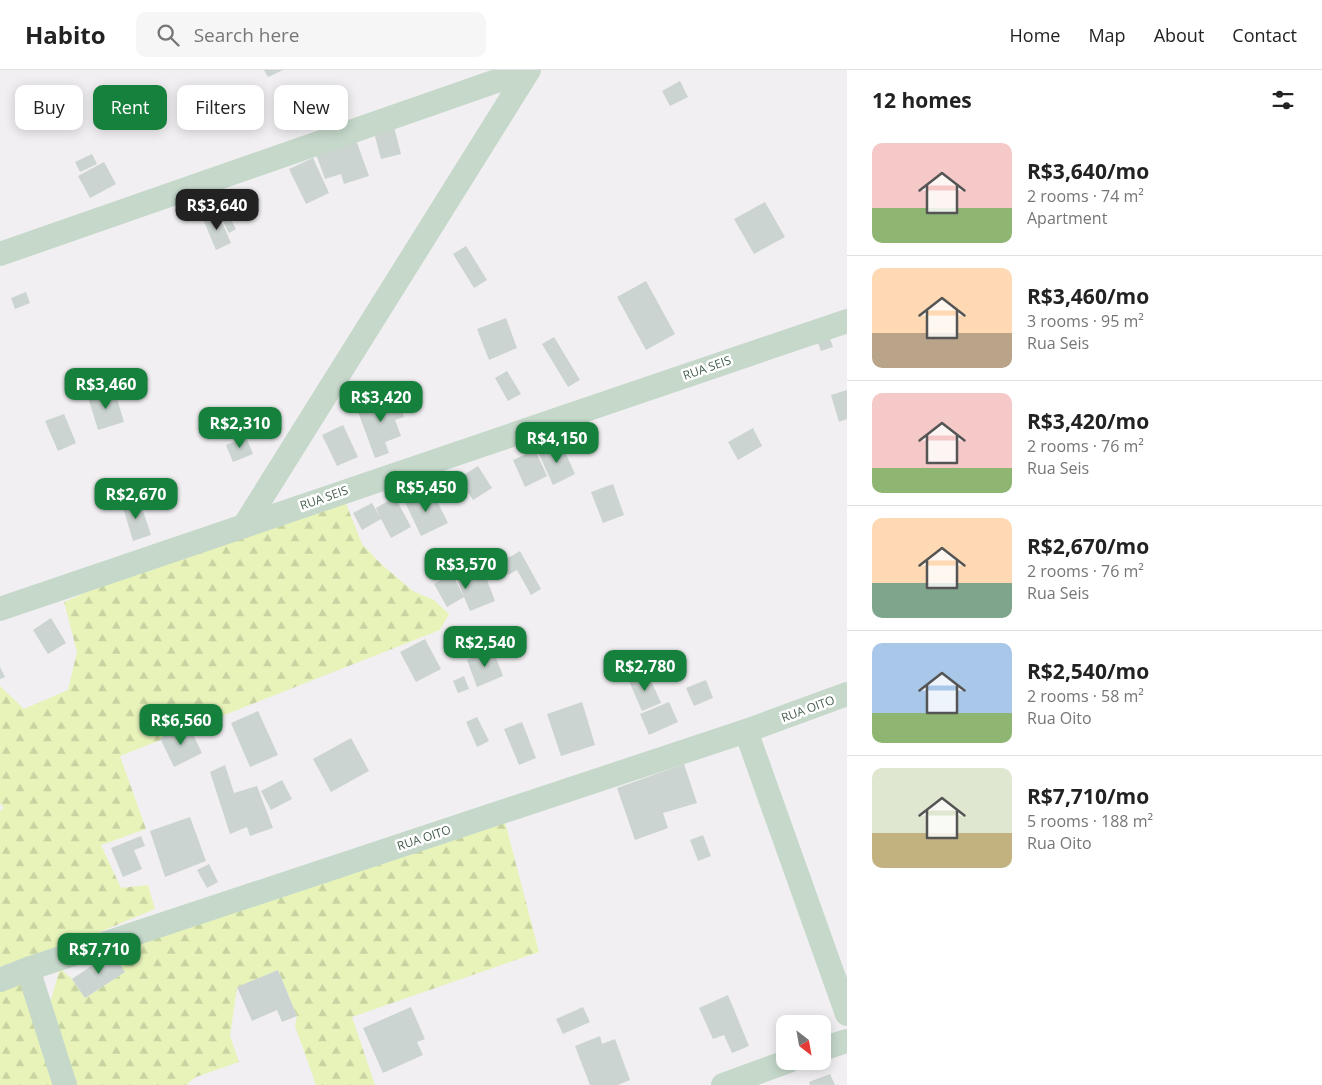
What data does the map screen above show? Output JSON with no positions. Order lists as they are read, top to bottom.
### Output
{
  "streets": {
    "street": ["RUA SEIS", "RUA OITO"]
  },
  "north": "bottom right",
  "page": {
    "header": "Habito",
    "search": "Search here",
    "nav": [
      "Home",
      "Map",
      "About",
      "Contact"
    ],
    "heading": "12 homes",
    "chip": [
      "Buy",
      "Rent",
      "Filters",
      "New"
    ],
    "list": [
      {
        "name": "R$3,640/mo",
        "note": "2 rooms · 74 m² · Apartment"
      },
      {
        "name": "R$3,460/mo",
        "note": "3 rooms · 95 m² · Rua Seis"
      },
      {
        "name": "R$3,420/mo",
        "note": "2 rooms · 76 m² · Rua Seis"
      },
      {
        "name": "R$2,670/mo",
        "note": "2 rooms · 76 m² · Rua Seis"
      },
      {
        "name": "R$2,540/mo",
        "note": "2 rooms · 58 m² · Rua Oito"
      },
      {
        "name": "R$7,710/mo",
        "note": "5 rooms · 188 m² · Rua Oito"
      }
    ],
    "price": [
      "R$3,640",
      "R$3,460",
      "R$3,420",
      "R$2,310",
      "R$4,150",
      "R$5,450",
      "R$2,670",
      "R$3,570",
      "R$2,540",
      "R$2,780",
      "R$6,560",
      "R$7,710"
    ]
  }
}
